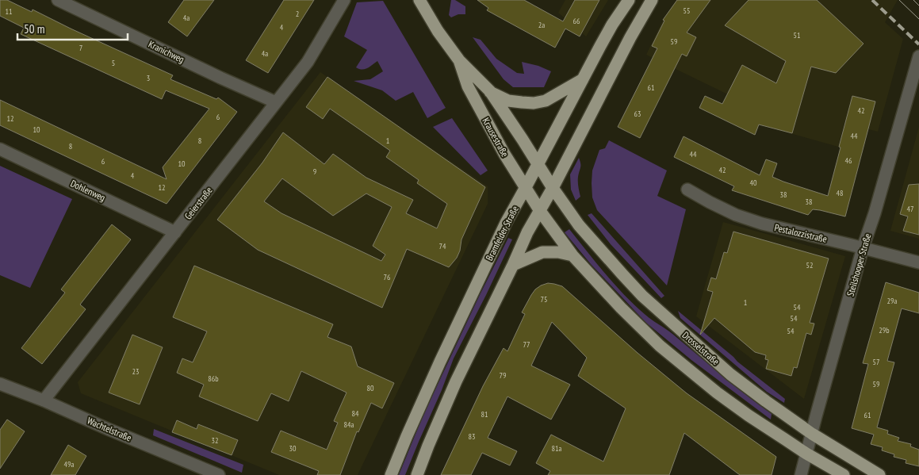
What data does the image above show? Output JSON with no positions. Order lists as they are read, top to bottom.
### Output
{
  "streets": {
    "main road": ["Krausestraße", "Bramfelder Straße", "Drosselstraße"],
    "street": [
      "Kranichweg",
      "Dohlenweg",
      "Geierstraße",
      "Pestalozzistraße",
      "Steilshooper Straße",
      "Wachtelstraße"
    ]
  },
  "crossings": [
    ["Kranichweg", "Geierstraße"],
    ["Krausestraße", "Bramfelder Straße"],
    ["Krausestraße", "Drosselstraße"],
    ["Dohlenweg", "Geierstraße"],
    ["Geierstraße", "Wachtelstraße"],
    ["Pestalozzistraße", "Steilshooper Straße"],
    ["Steilshooper Straße", "Drosselstraße"]
  ],
  "house_numbers": [
    "55",
    "11",
    "2",
    "4a",
    "66",
    "2a",
    "4",
    "51",
    "59",
    "7",
    "4a",
    "5",
    "3",
    "61",
    "42",
    "63",
    "6",
    "12",
    "10",
    "44",
    "8",
    "1",
    "8",
    "44",
    "46",
    "6",
    "10",
    "42",
    "9",
    "4",
    "40",
    "12",
    "48",
    "38",
    "38",
    "47",
    "74",
    "52",
    "76",
    "75",
    "29a",
    "1",
    "54",
    "54",
    "29b",
    "54",
    "77",
    "57",
    "23",
    "79",
    "86b",
    "59",
    "80",
    "84",
    "81",
    "61",
    "84a",
    "83",
    "32",
    "30",
    "81a",
    "49a"
  ],
  "scale_bar": "50 m"
}
